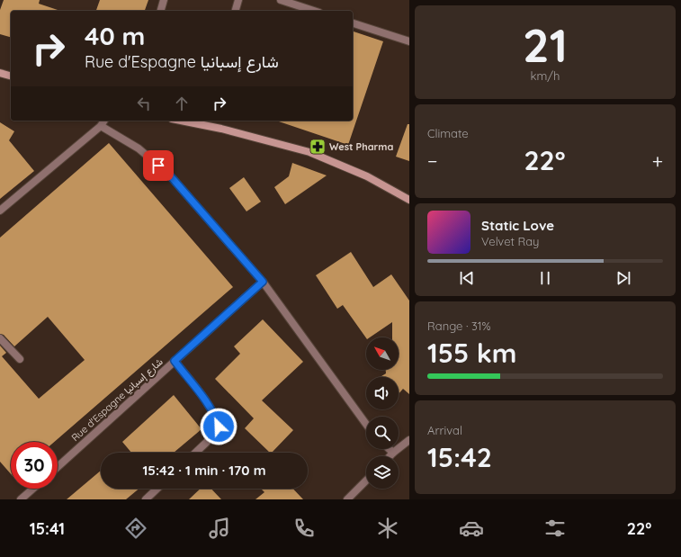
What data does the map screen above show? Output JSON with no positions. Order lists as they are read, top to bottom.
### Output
{
  "streets": {
    "street": ["Rue d'Espagne شارع إسبانيا"]
  },
  "places": {
    "pharmacy": ["West Pharma"]
  },
  "north": "top left",
  "page": {
    "tile": [
      ["21", "km/h"],
      "Climate",
      ["Range · 31%", "155 km"],
      ["Arrival", "15:42"]
    ],
    "turn": ["40 m", "Rue d'Espagne شارع إسبانيا"],
    "heat": ["−", "22°", "+"],
    "song": ["Static Love", "Velvet Ray"],
    "limit": "30",
    "trip": "15:42 · 1 min · 170 m",
    "tabs": ["15:41", "22°"]
  }
}
